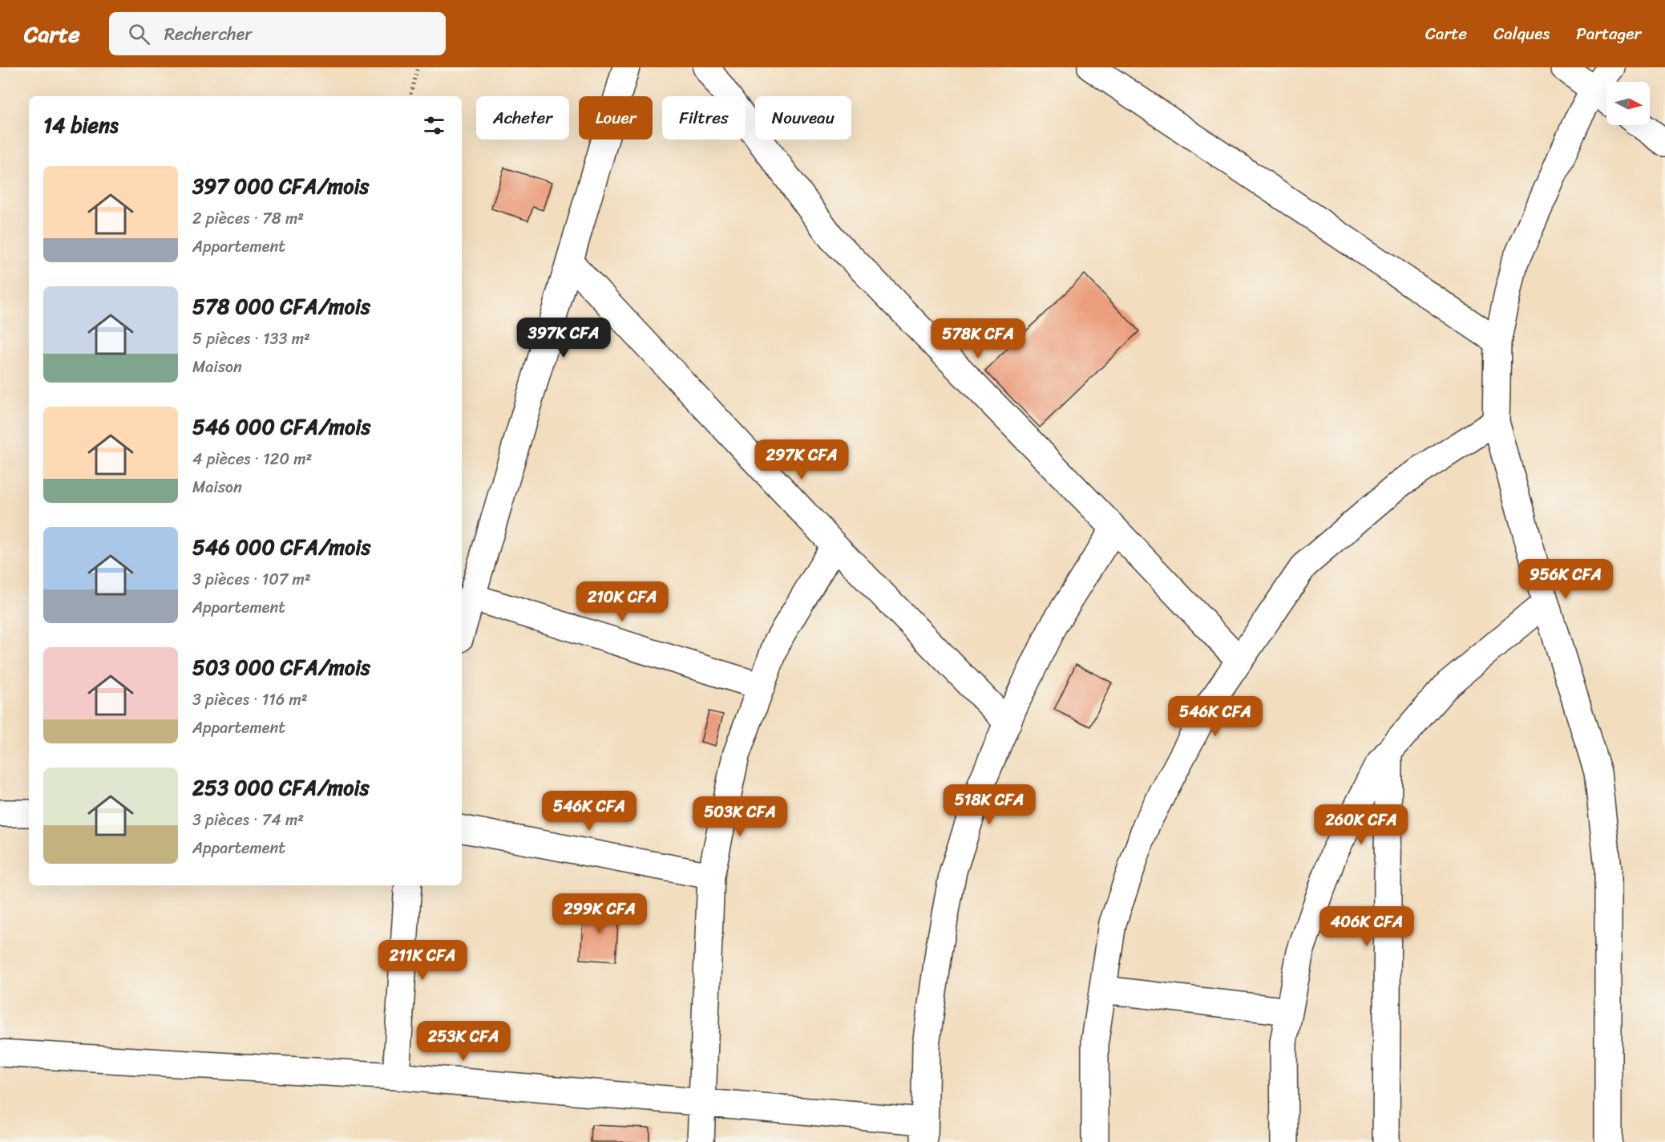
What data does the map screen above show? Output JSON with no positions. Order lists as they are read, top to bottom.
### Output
{
  "north": "right",
  "page": {
    "header": "Carte",
    "search": "Rechercher",
    "nav": ["Carte", "Calques", "Partager"],
    "chip": [
      "Acheter",
      "Louer",
      "Filtres",
      "Nouveau"
    ],
    "heading": "14 biens",
    "list": [
      {
        "name": "397 000 CFA/mois",
        "note": "2 pièces · 78 m² · Appartement"
      },
      {
        "name": "578 000 CFA/mois",
        "note": "5 pièces · 133 m² · Maison"
      },
      {
        "name": "546 000 CFA/mois",
        "note": "4 pièces · 120 m² · Maison"
      },
      {
        "name": "546 000 CFA/mois",
        "note": "3 pièces · 107 m² · Appartement"
      },
      {
        "name": "503 000 CFA/mois",
        "note": "3 pièces · 116 m² · Appartement"
      },
      {
        "name": "253 000 CFA/mois",
        "note": "3 pièces · 74 m² · Appartement"
      }
    ],
    "price": [
      "397K CFA",
      "578K CFA",
      "297K CFA",
      "956K CFA",
      "210K CFA",
      "546K CFA",
      "518K CFA",
      "546K CFA",
      "503K CFA",
      "260K CFA",
      "299K CFA",
      "406K CFA",
      "211K CFA",
      "253K CFA"
    ]
  }
}
